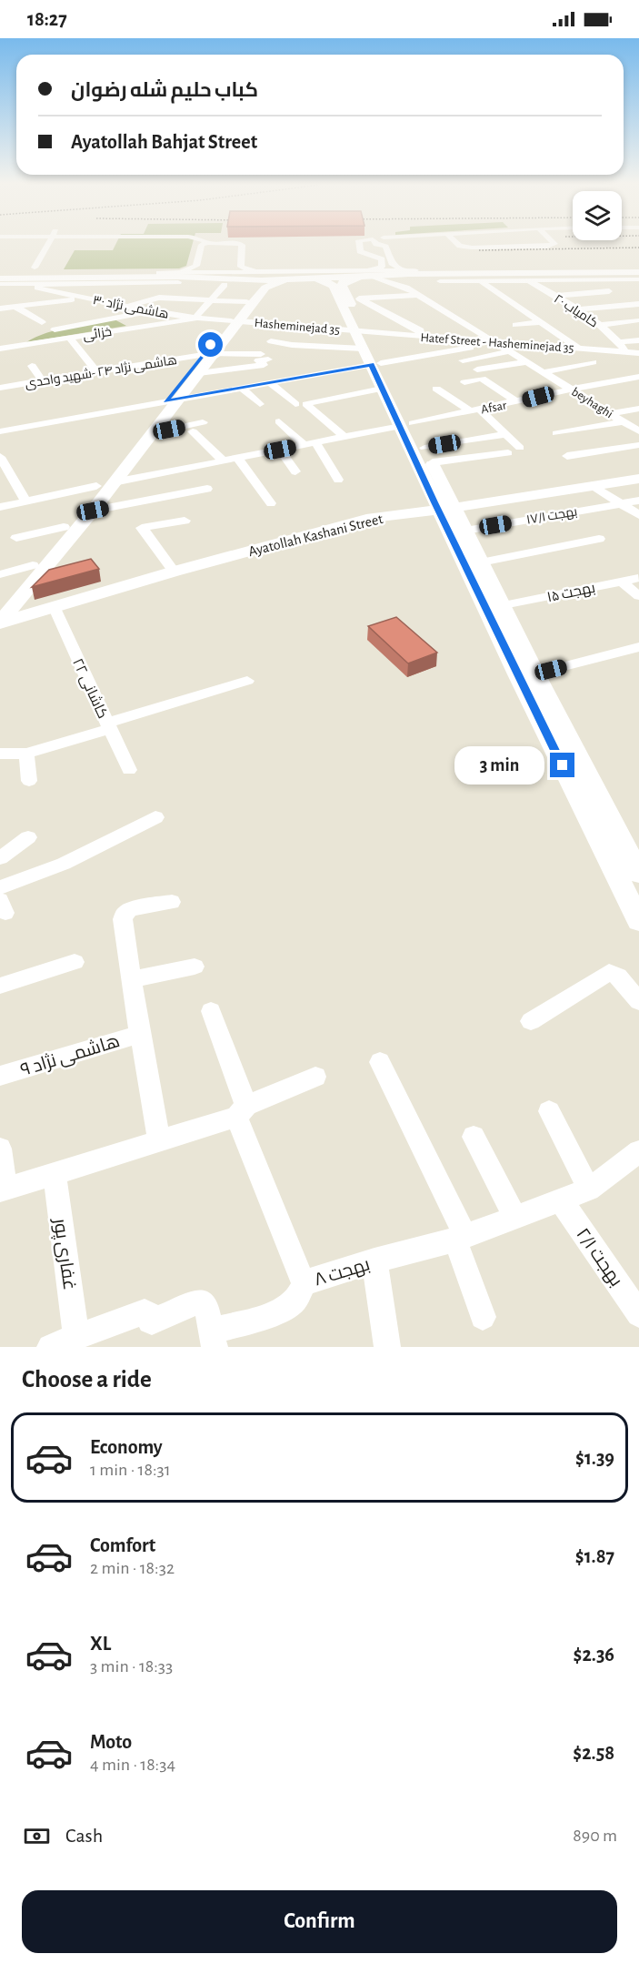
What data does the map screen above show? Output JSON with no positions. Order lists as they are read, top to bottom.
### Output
{
  "streets": {
    "main road": ["Ayatollah Kashani Street"],
    "street": [
      "هاشمی نژاد ۳۰",
      "کامیاب ۲۰",
      "Hasheminejad 35",
      "خزائی",
      "Hatef Street - Hasheminejad 35",
      "هاشمی نژاد ۲۴ -شهید واحدی",
      "beyhaghi",
      "Afsar",
      "بهجت ۱۷/۱",
      "بهجت ۱۵",
      "کاشانی ۲۲",
      "هاشمی نژاد ۹",
      "غفاری پور",
      "بهجت ۲/۱",
      "بهجت ۸"
    ]
  },
  "crossings": [
    ["هاشمی نژاد ۳۰", "Hasheminejad 35"],
    ["هاشمی نژاد ۳۰", "خزائی"],
    ["کامیاب ۲۰", "Hatef Street - Hasheminejad 35"],
    ["Hasheminejad 35", "Hatef Street - Hasheminejad 35"],
    ["Hatef Street - Hasheminejad 35", "beyhaghi"],
    ["beyhaghi", "Afsar"],
    ["Ayatollah Kashani Street", "کاشانی ۲۲"],
    ["غفاری پور", "بهجت ۸"],
    ["بهجت ۲/۱", "بهجت ۸"]
  ],
  "page": {
    "status": "18:27",
    "banner": ["کباب حلیم شله رضوان", "Ayatollah Bahjat Street"],
    "bubble": "3 min",
    "heading": "Choose a ride",
    "list": [
      {
        "name": "Economy",
        "note": "1 min · 18:31",
        "value": "$1.39"
      },
      {
        "name": "Comfort",
        "note": "2 min · 18:32",
        "value": "$1.87"
      },
      {
        "name": "XL",
        "note": "3 min · 18:33",
        "value": "$2.36"
      },
      {
        "name": "Moto",
        "note": "4 min · 18:34",
        "value": "$2.58"
      }
    ],
    "pay": ["Cash", "890 m"],
    "buttons": "Confirm"
  }
}
